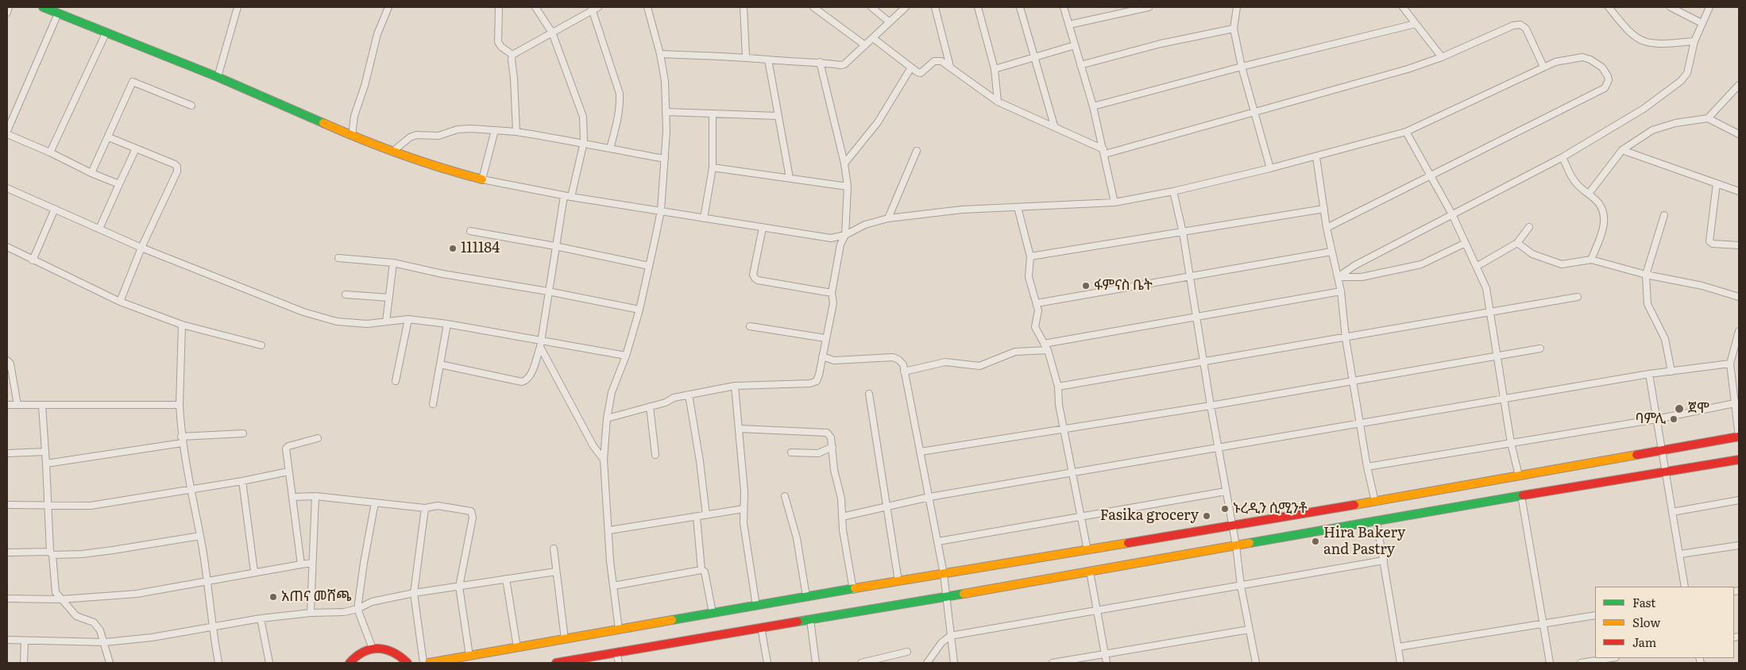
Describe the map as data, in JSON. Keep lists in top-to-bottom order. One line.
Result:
{"places":["111184","ፋምናስ ቤት","ጀሞ","ባምሊ","ኑረዲን ሲሚንቶ","Fasika grocery","Hira Bakery and Pastry","አጠና መሸጫ"],"legend":["Fast","Slow","Jam"]}
